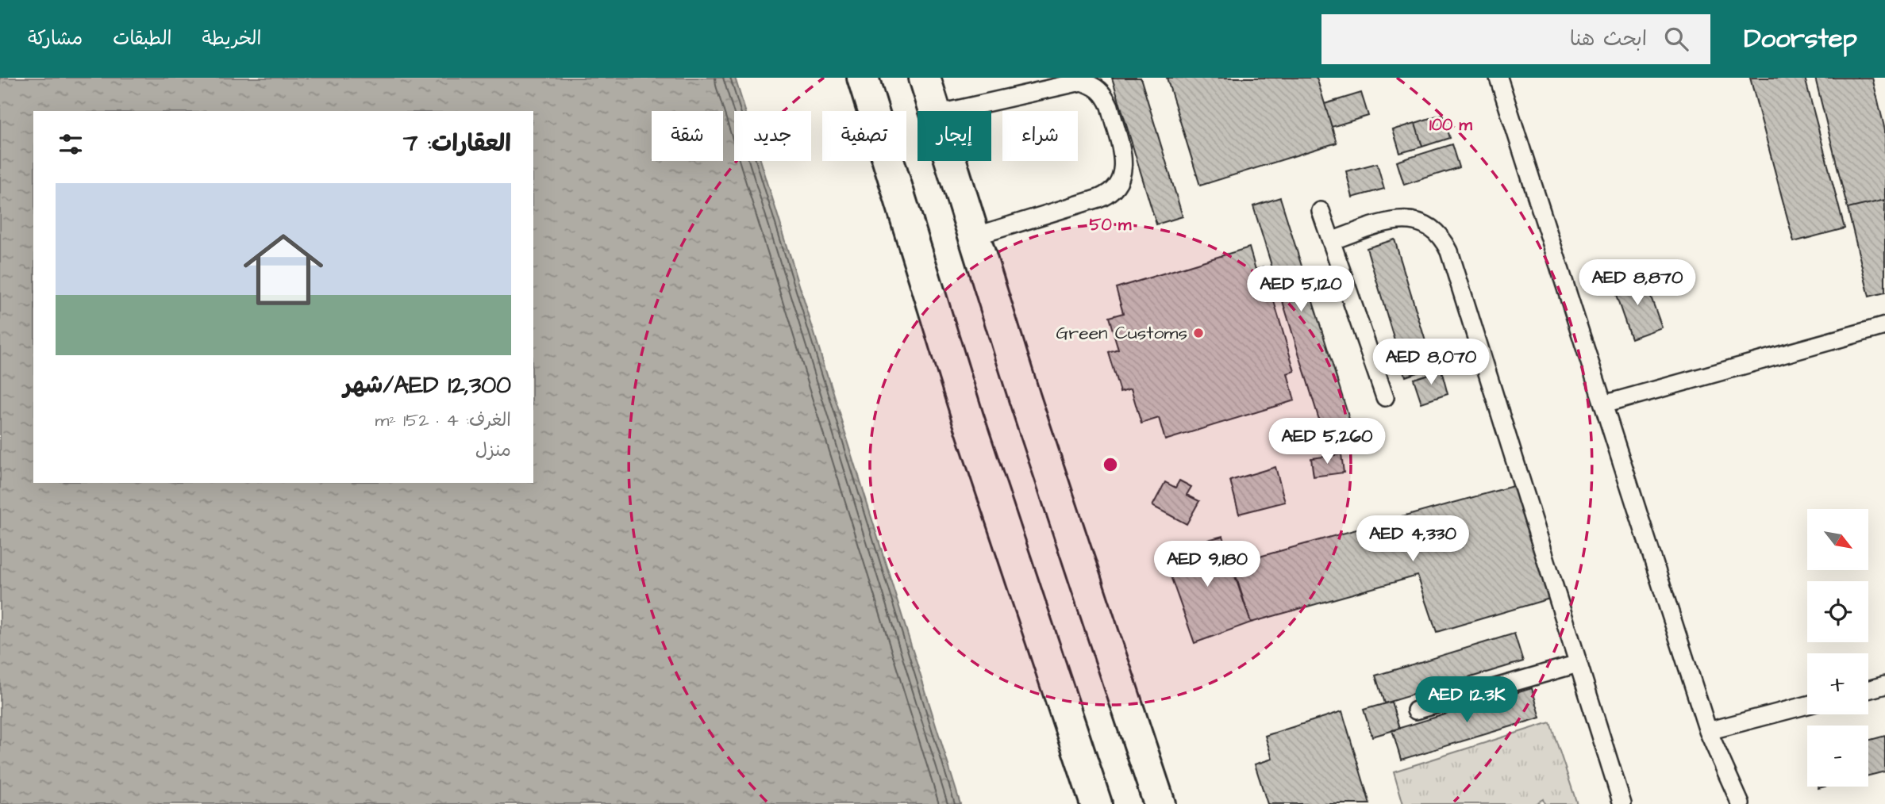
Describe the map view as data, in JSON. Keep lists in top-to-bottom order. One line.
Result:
{"places":["Green Customs"],"north":"bottom right","page":{"header":"Doorstep","search":"ابحث هنا","nav":["الخريطة","الطبقات","مشاركة"],"chip":["شراء","إيجار","تصفية","جديد","شقة"],"heading":"العقارات: 7","list":[{"name":"AED 12,300/شهر","note":"الغرف: 4 · 152 m² · منزل"}],"price":["AED 8,870","AED 5,120","AED 8,070","AED 5,260","AED 4,330","AED 9,180","AED 12.3K"],"map_buttons":["+","−"]},"rings":["100 m","50 m"]}
